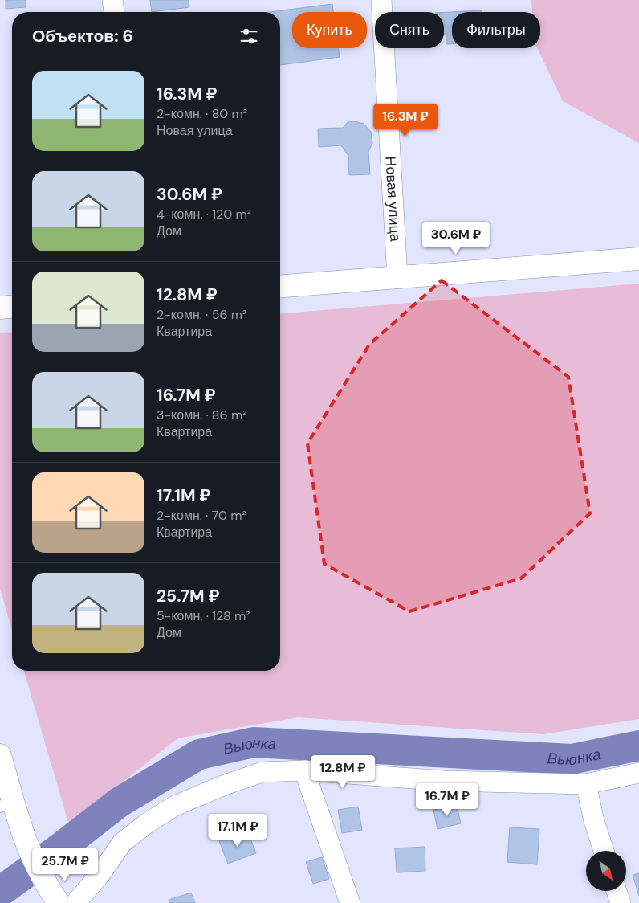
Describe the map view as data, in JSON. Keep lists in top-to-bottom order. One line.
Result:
{"streets":{"street":["Новая улица"]},"water":["Вьюнка"],"north":"bottom right","page":{"chip":["Купить","Снять","Фильтры"],"heading":"Объектов: 6","list":[{"name":"16.3M ₽","note":"2-комн. · 80 m² · Новая улица"},{"name":"30.6M ₽","note":"4-комн. · 120 m² · Дом"},{"name":"12.8M ₽","note":"2-комн. · 56 m² · Квартира"},{"name":"16.7M ₽","note":"3-комн. · 86 m² · Квартира"},{"name":"17.1M ₽","note":"2-комн. · 70 m² · Квартира"},{"name":"25.7M ₽","note":"5-комн. · 128 m² · Дом"}],"price":["16.3M ₽","30.6M ₽","12.8M ₽","16.7M ₽","17.1M ₽","25.7M ₽"]}}
